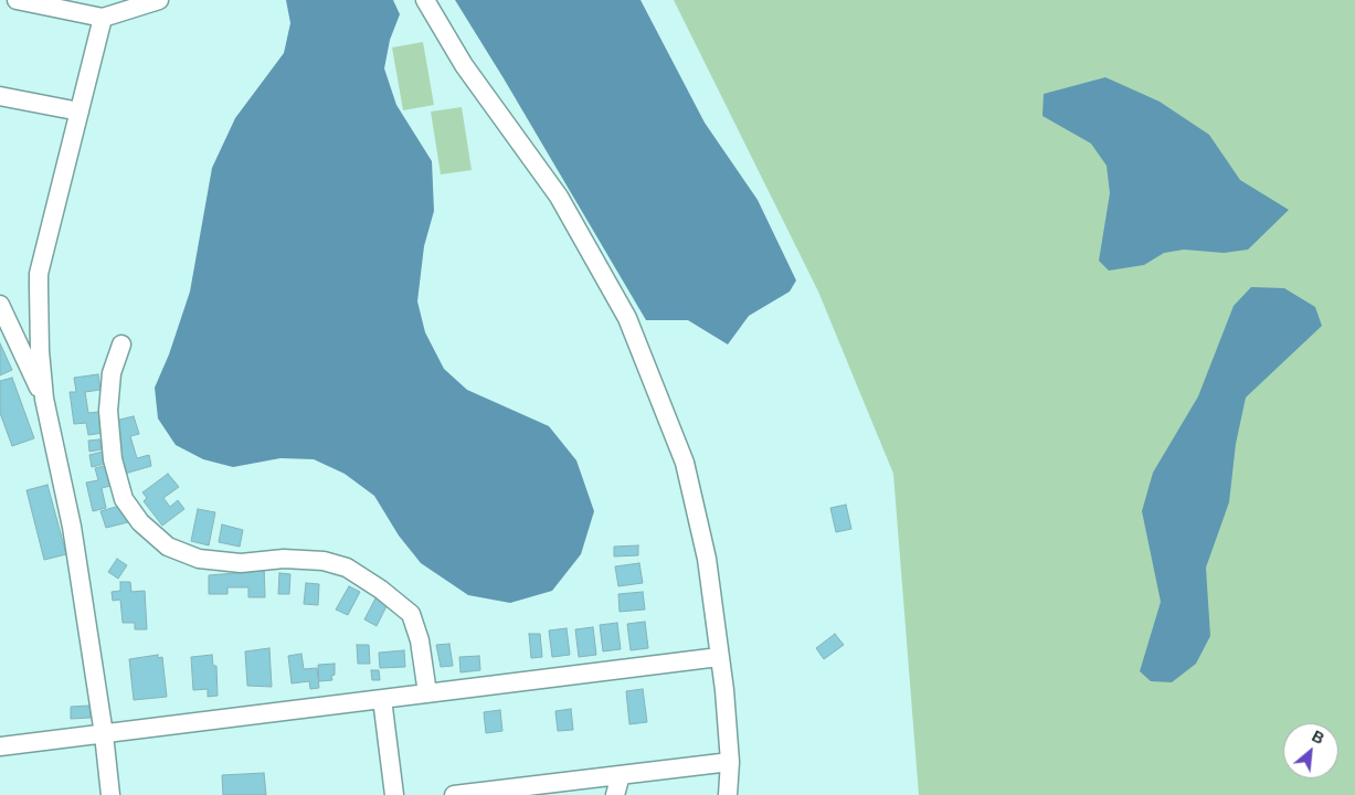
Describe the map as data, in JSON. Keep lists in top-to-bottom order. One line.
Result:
{"north":"top right"}
